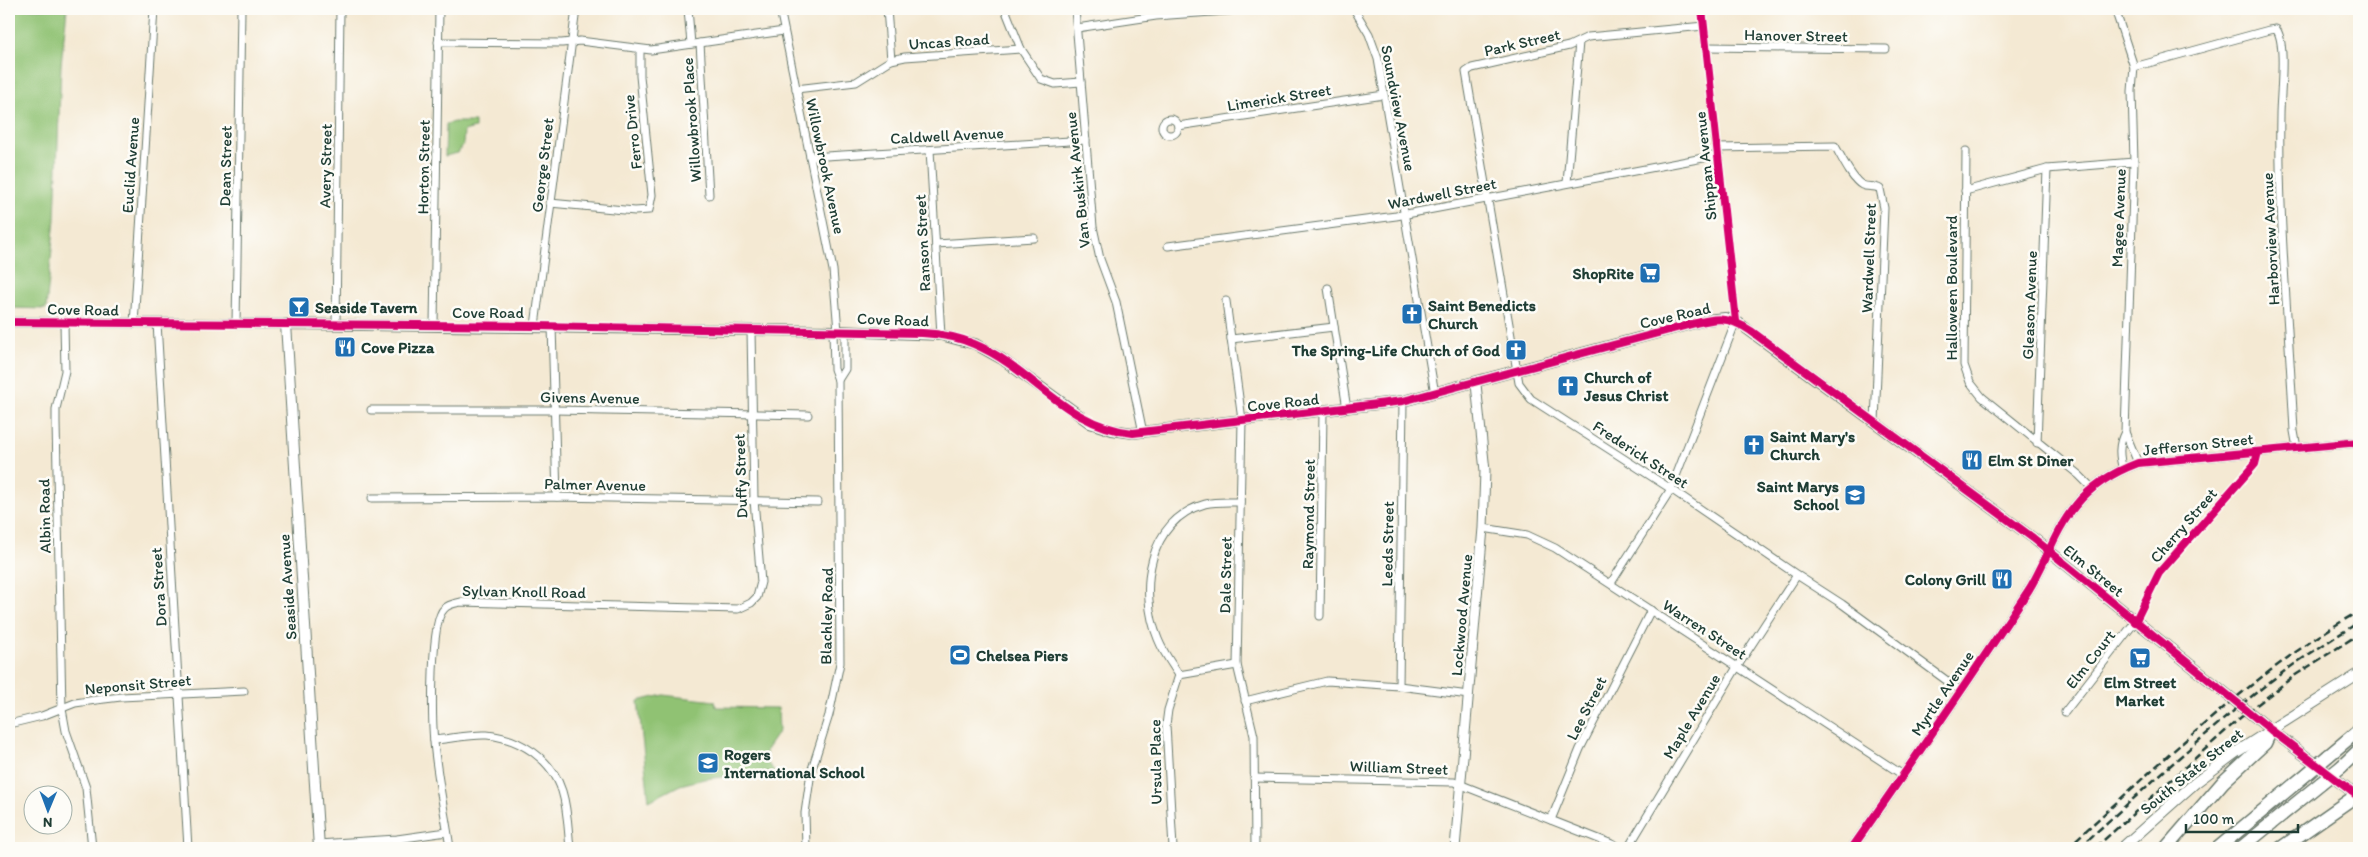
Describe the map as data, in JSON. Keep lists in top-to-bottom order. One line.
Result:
{"streets":{"main road":["Cove Road","Elm Street","Seaside Avenue","South State Street"],"street":["Hanover Street","Uncas Road","Park Street","Limerick Street","Soundview Avenue","Willowbrook Place","Ferro Drive","Caldwell Avenue","Euclid Avenue","George Street","Dean Street","Avery Street","Willowbrook Avenue","Shippan Avenue","Horton Street","Van Buskirk Avenue","Wardwell Street","Magee Avenue","Harborview Avenue","Ranson Street","Halloween Boulevard","Gleason Avenue","Givens Avenue","Jefferson Street","Frederick Street","Duffy Street","Palmer Avenue","Raymond Street","Albin Road","Cherry Street","Leeds Street","Dale Street","Dora Street","Sylvan Knoll Road","Lockwood Avenue","Blachley Road","Warren Street","Elm Court","Neponsit Street","Myrtle Avenue","Lee Street","Maple Avenue","Ursula Place","William Street"]},"crossings":[["Hanover Street","Shippan Avenue"],["Uncas Road","Willowbrook Avenue"],["Park Street","Shippan Avenue"],["Park Street","Frederick Street"],["Limerick Street","Soundview Avenue"],["Soundview Avenue","Wardwell Street"],["Soundview Avenue","Cove Road"],["Ferro Drive","George Street"],["Caldwell Avenue","Willowbrook Avenue"],["Caldwell Avenue","Van Buskirk Avenue"],["Caldwell Avenue","Ranson Street"],["Euclid Avenue","Cove Road"],["George Street","Cove Road"],["Dean Street","Cove Road"],["Avery Street","Cove Road"],["Willowbrook Avenue","Cove Road"],["Willowbrook Avenue","Blachley Road"],["Shippan Avenue","Wardwell Street"],["Shippan Avenue","Cove Road"],["Shippan Avenue","Frederick Street"],["Shippan Avenue","Elm Street"],["Shippan Avenue","Warren Street"],["Horton Street","Cove Road"],["Van Buskirk Avenue","Cove Road"],["Wardwell Street","Frederick Street"],["Wardwell Street","Elm Street"],["Magee Avenue","Harborview Avenue"],["Magee Avenue","Jefferson Street"],["Harborview Avenue","Jefferson Street"],["Ranson Street","Cove Road"],["Halloween Boulevard","Gleason Avenue"],["Halloween Boulevard","Jefferson Street"],["Cove Road","Frederick Street"],["Cove Road","Duffy Street"],["Cove Road","Raymond Street"],["Cove Road","Albin Road"],["Cove Road","Leeds Street"],["Cove Road","Elm Street"],["Cove Road","Dale Street"],["Cove Road","Dora Street"],["Cove Road","Seaside Avenue"],["Cove Road","Lockwood Avenue"],["Cove Road","Blachley Road"],["Givens Avenue","Duffy Street"],["Jefferson Street","Cherry Street"],["Jefferson Street","Elm Street"],["Jefferson Street","Myrtle Avenue"],["Frederick Street","Myrtle Avenue"],["Frederick Street","Maple Avenue"],["Duffy Street","Palmer Avenue"],["Duffy Street","Sylvan Knoll Road"],["Albin Road","Neponsit Street"],["Cherry Street","Elm Street"],["Cherry Street","Elm Court"],["Elm Street","Elm Court"],["Elm Street","Myrtle Avenue"],["Elm Street","South State Street"],["Dale Street","William Street"],["Dora Street","Neponsit Street"],["Lockwood Avenue","Warren Street"],["Lockwood Avenue","William Street"],["Warren Street","Myrtle Avenue"],["Warren Street","Lee Street"],["Warren Street","Maple Avenue"],["Lee Street","William Street"]],"places":{"supermarket":["ShopRite","Elm Street Market"],"bar":["Seaside Tavern"],"church":["Saint Benedicts Church","The Spring-Life Church of God","Church of Jesus Christ","Saint Mary's Church"],"restaurant":["Cove Pizza","Elm St Diner","Colony Grill"],"school or university":["Saint Marys School","Rogers International School"],"sports":["Chelsea Piers"]},"scale_bar":"100 m","north":"bottom"}
